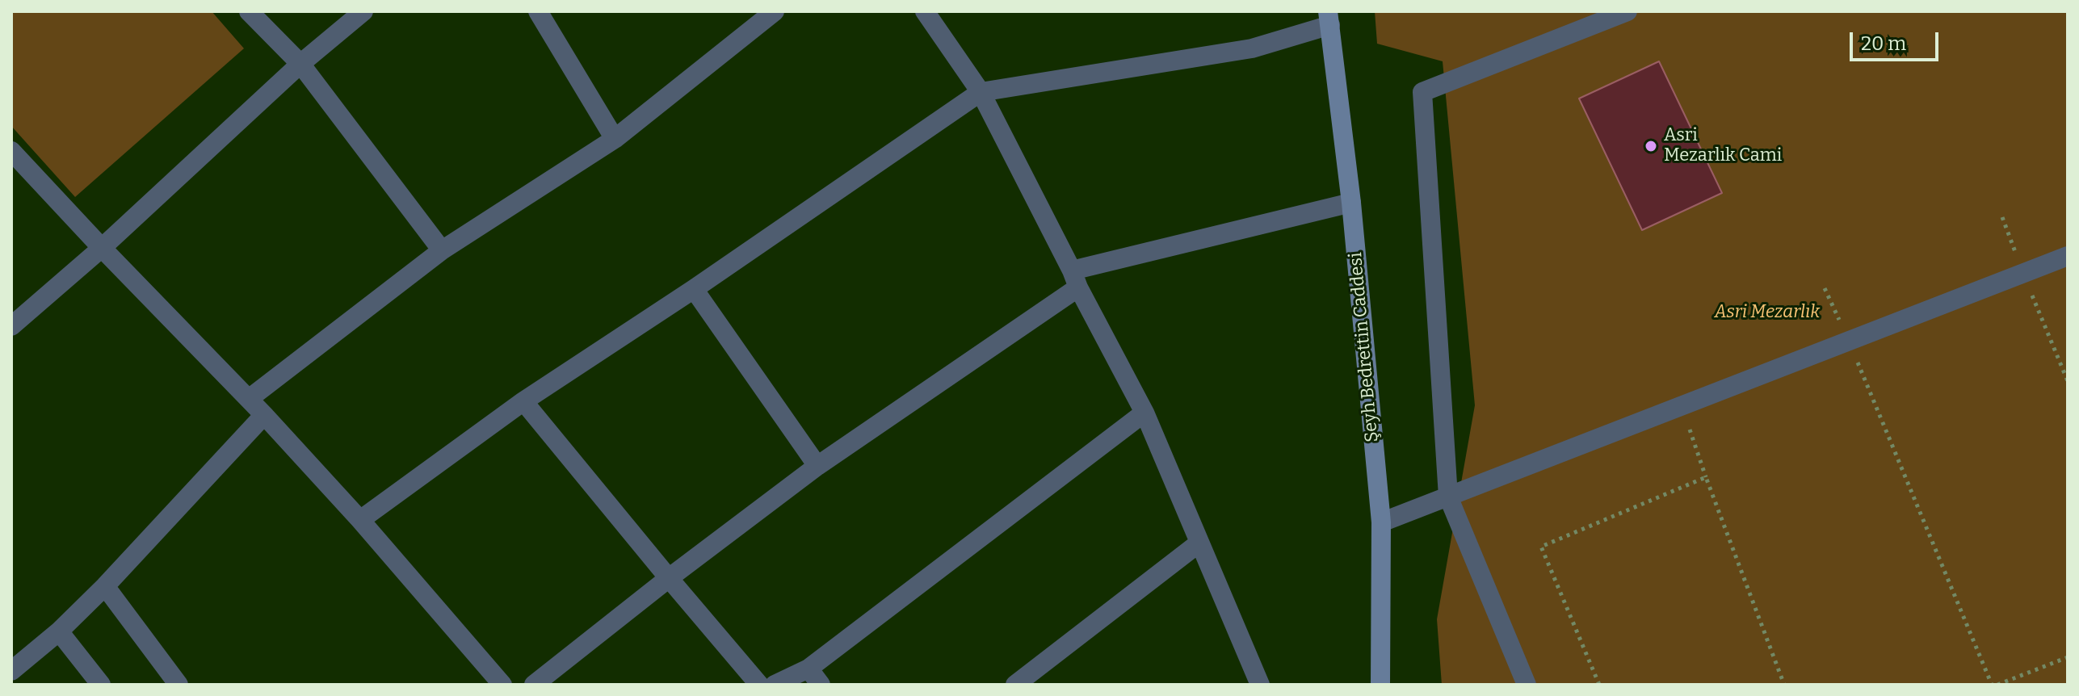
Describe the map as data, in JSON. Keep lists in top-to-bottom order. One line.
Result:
{"streets":{"main road":["Şeyh Bedrettin Caddesi"]},"parks":["Asri Mezarlık"],"places":["Asri Mezarlık Cami"],"scale_bar":"20 m"}
